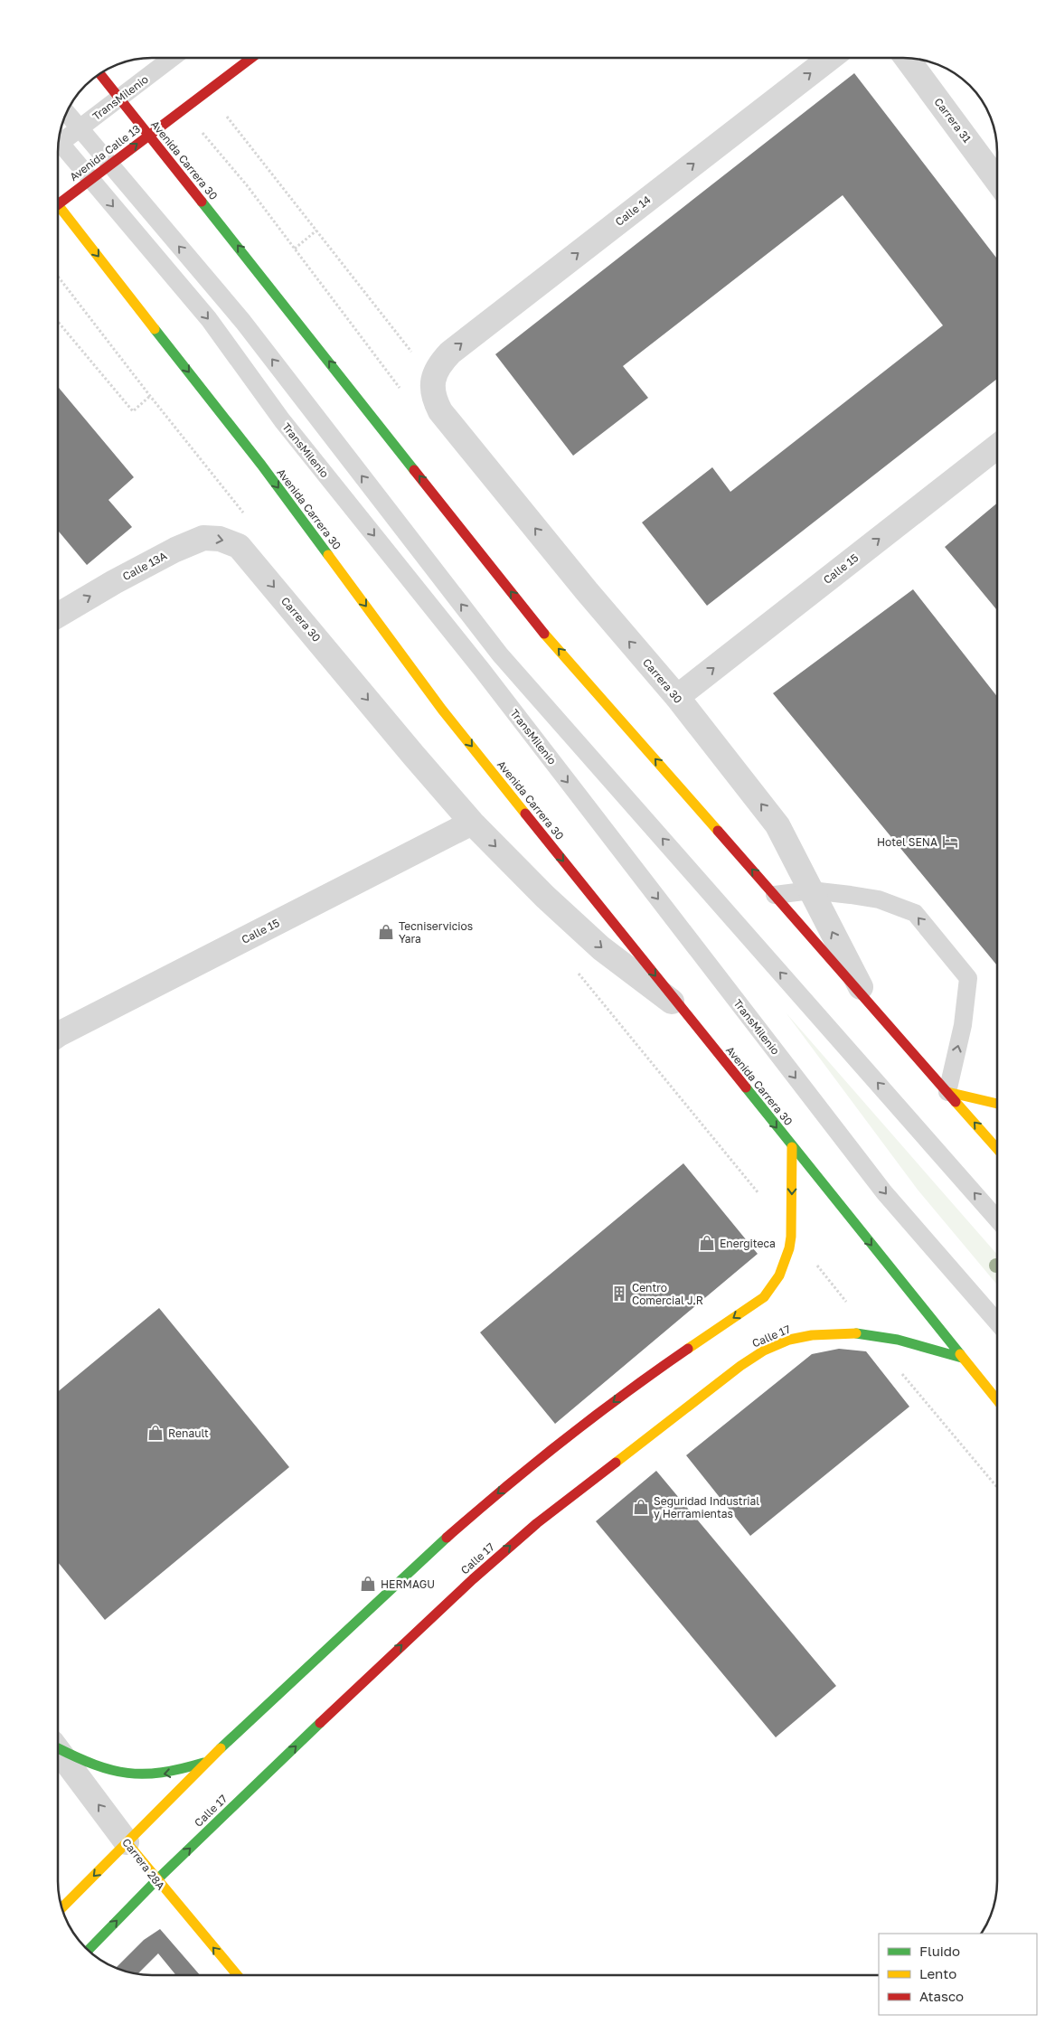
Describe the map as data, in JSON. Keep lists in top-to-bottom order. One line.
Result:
{"streets":{"main road":["Avenida Calle 13","Avenida Carrera 30","Calle 17","Carrera 28A"],"street":["Carrera 31","Calle 14","Calle 13A","Calle 15","Carrera 30"],"lane":["TransMilenio"]},"crossings":[["Avenida Carrera 30","Carrera 30"],["Avenida Carrera 30","Calle 17"],["Calle 14","Carrera 30"],["Calle 13A","Carrera 30"],["Calle 15","Carrera 30"],["Calle 17","Carrera 28A"]],"one_way":["Avenida Calle 13","Calle 14","Calle 13A","Calle 15","Carrera 28A"],"places":{"hotel":["Hotel SENA"],"shop":["Tecniservicios Yara","Energiteca","Renault","Seguridad Industrial y Herramientas","HERMAGU"],"building":["Centro Comercial J.R"]},"legend":["Fluido","Lento","Atasco"]}
